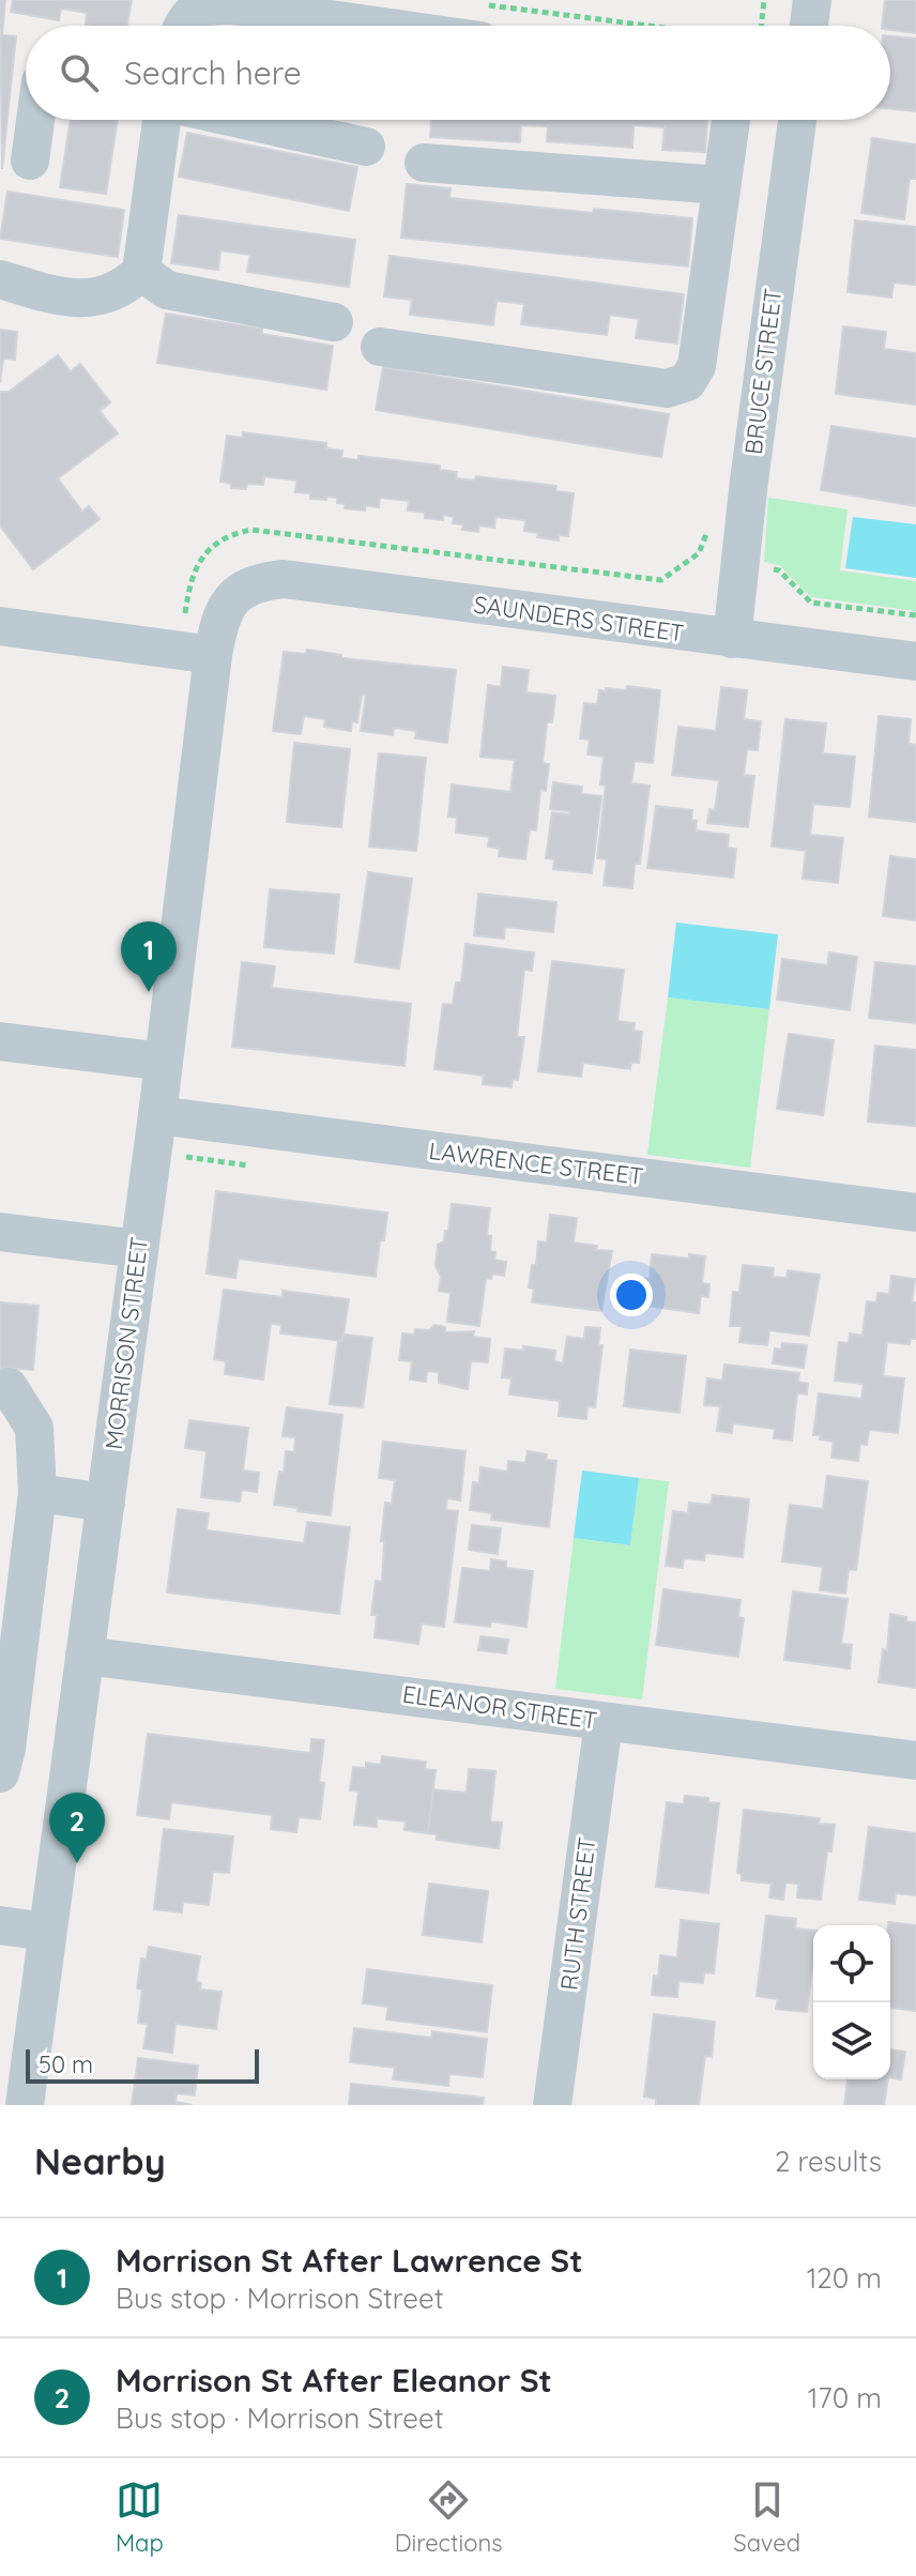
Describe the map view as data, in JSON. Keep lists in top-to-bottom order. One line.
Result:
{"streets":{"street":["BRUCE STREET","SAUNDERS STREET","LAWRENCE STREET","MORRISON STREET","ELEANOR STREET","RUTH STREET"]},"crossings":[["BRUCE STREET","SAUNDERS STREET"],["SAUNDERS STREET","MORRISON STREET"],["LAWRENCE STREET","MORRISON STREET"],["MORRISON STREET","ELEANOR STREET"],["ELEANOR STREET","RUTH STREET"]],"scale_bar":"50 m","page":{"search":"Search here","pins":["1","2"],"scale":"50 m","heading":["Nearby","2 results"],"list":[{"mark":"1","name":"Morrison St After Lawrence St","note":"Bus stop · Morrison Street","value":"120 m"},{"mark":"2","name":"Morrison St After Eleanor St","note":"Bus stop · Morrison Street","value":"170 m"}],"nav":["Map","Directions","Saved"]}}
